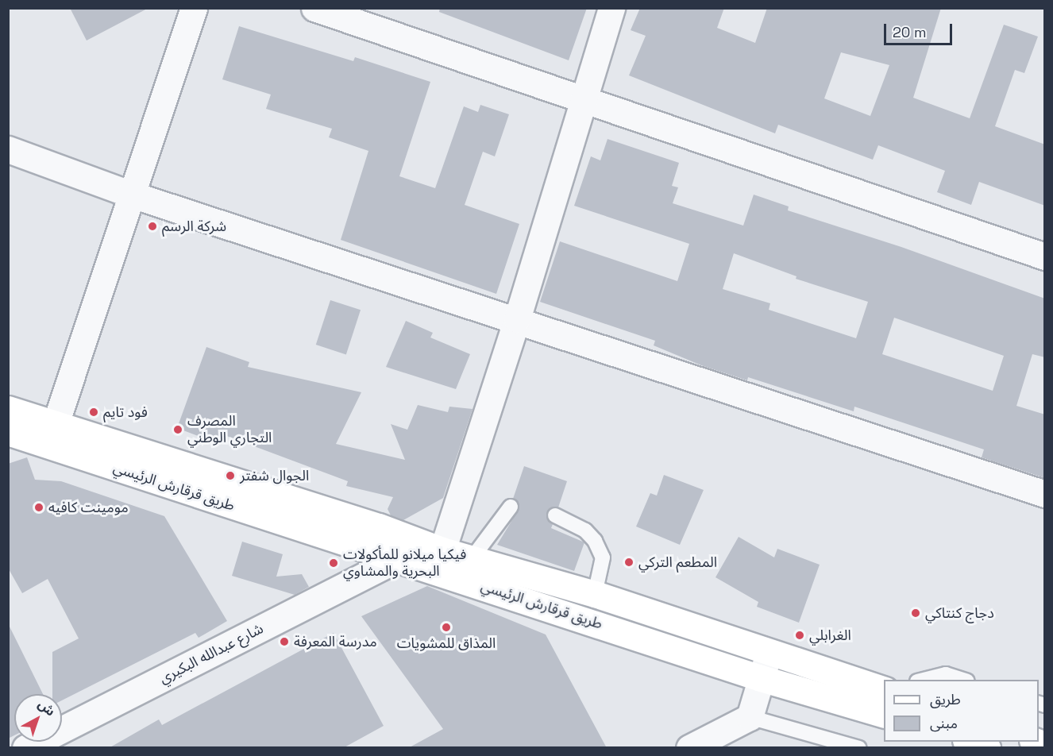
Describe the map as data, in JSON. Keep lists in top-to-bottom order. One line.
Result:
{"streets":{"main road":["طريق قرقارش الرئيسي"],"street":["شارع عبدالله البكيري"]},"crossings":[["طريق قرقارش الرئيسي","شارع عبدالله البكيري"]],"places":["شركة الرسم","فود تايم","المصرف التجاري الوطني","الجوال شفتر","مومينت كافيه","المطعم التركي","فيكيا ميلانو للمأكولات البحرية والمشاوي","دجاج كنتاكي","المذاق للمشويات","الغرابلي","مدرسة المعرفة"],"legend":["طريق","مبنى"],"scale_bar":"20 m","north":"top right"}
